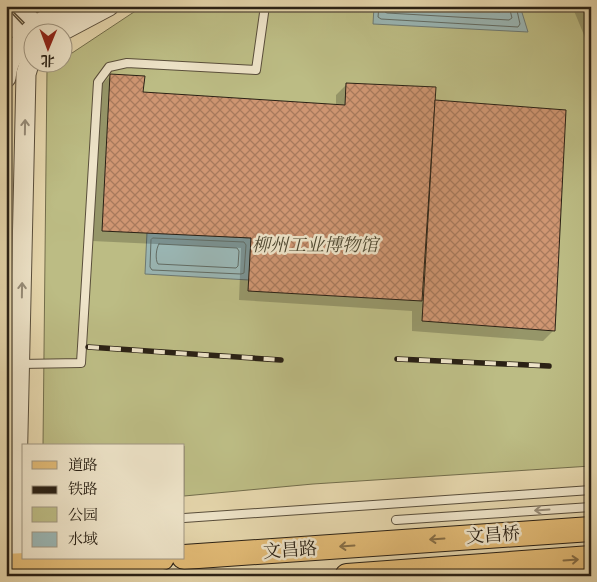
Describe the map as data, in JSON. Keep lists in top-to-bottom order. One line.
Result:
{"streets":{"main road":["文昌桥","文昌路"]},"crossings":[["文昌桥","文昌路"]],"one_way":["文昌路"],"parks":["柳州工业博物馆"],"legend":["道路","铁路","公园","水域"],"north":"bottom"}
